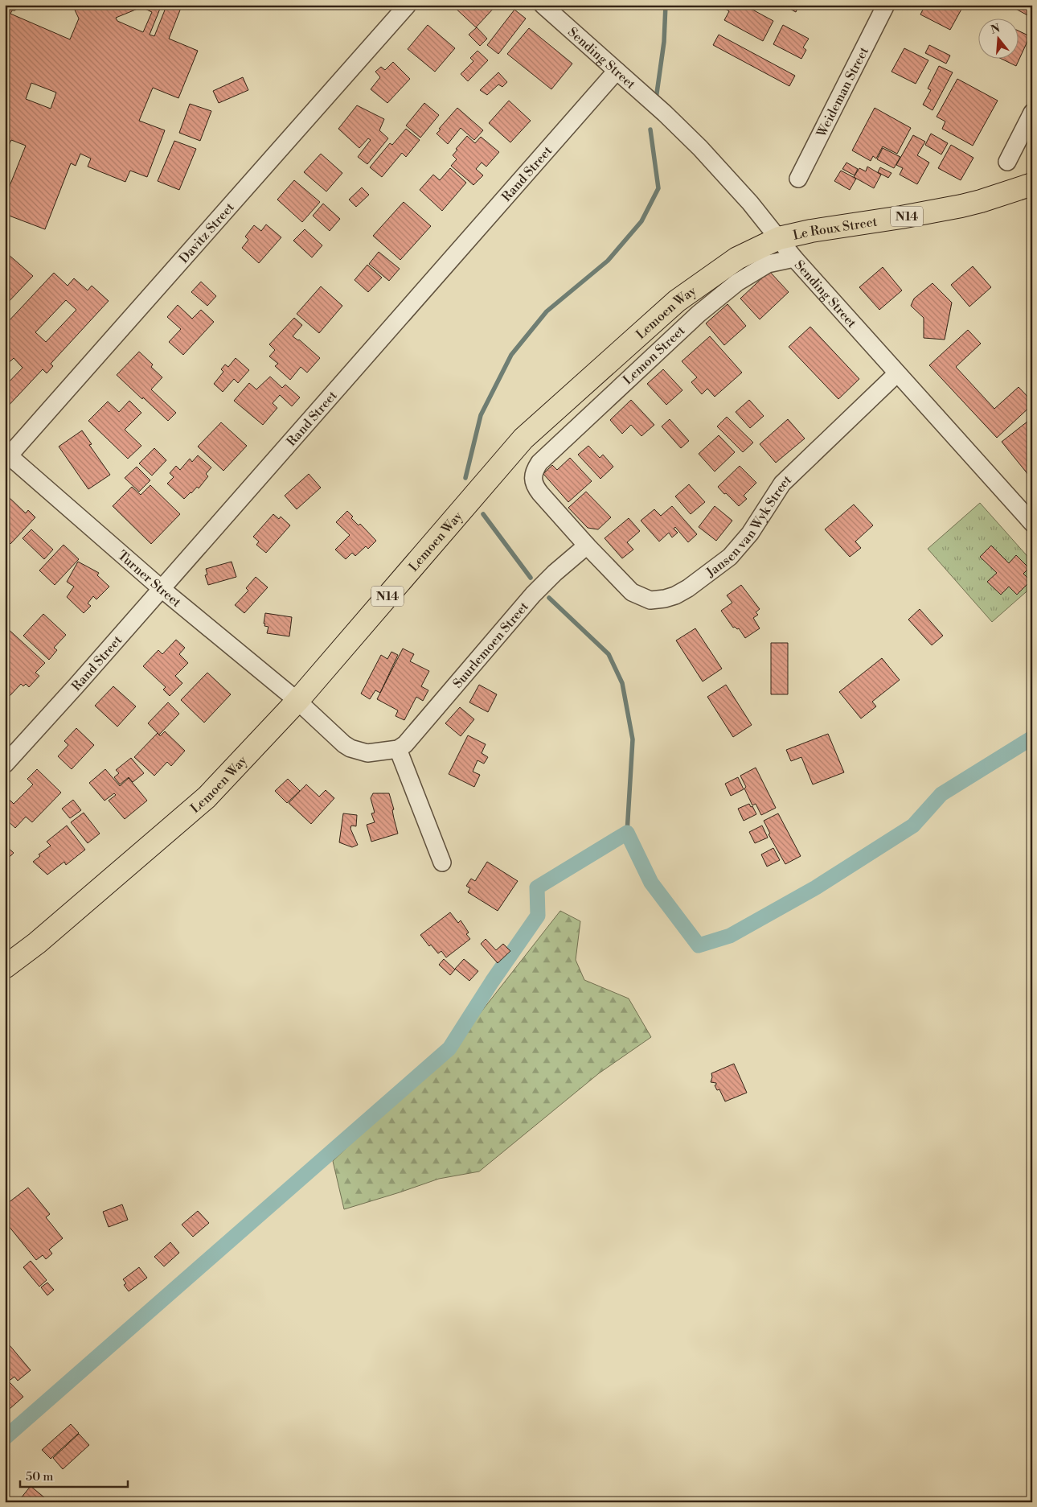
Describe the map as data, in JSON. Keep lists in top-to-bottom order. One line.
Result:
{"streets":{"highway":["N14","Le Roux Street","Lemoen Way"],"street":["Sending Street","Weideman Street","Rand Street","Davitz Street","Lemon Street","Jansen van Wyk Street","Turner Street","Suurlemoen Street"]},"crossings":[["Sending Street","Rand Street"],["Sending Street","Le Roux Street"],["Sending Street","Lemoen Way"],["Sending Street","Lemon Street"],["Sending Street","Jansen van Wyk Street"],["Rand Street","Turner Street"],["Le Roux Street","Lemoen Way"],["Davitz Street","Turner Street"],["Lemoen Way","Turner Street"],["Lemon Street","Jansen van Wyk Street"],["Jansen van Wyk Street","Suurlemoen Street"]],"scale_bar":"50 m","north":"top"}
